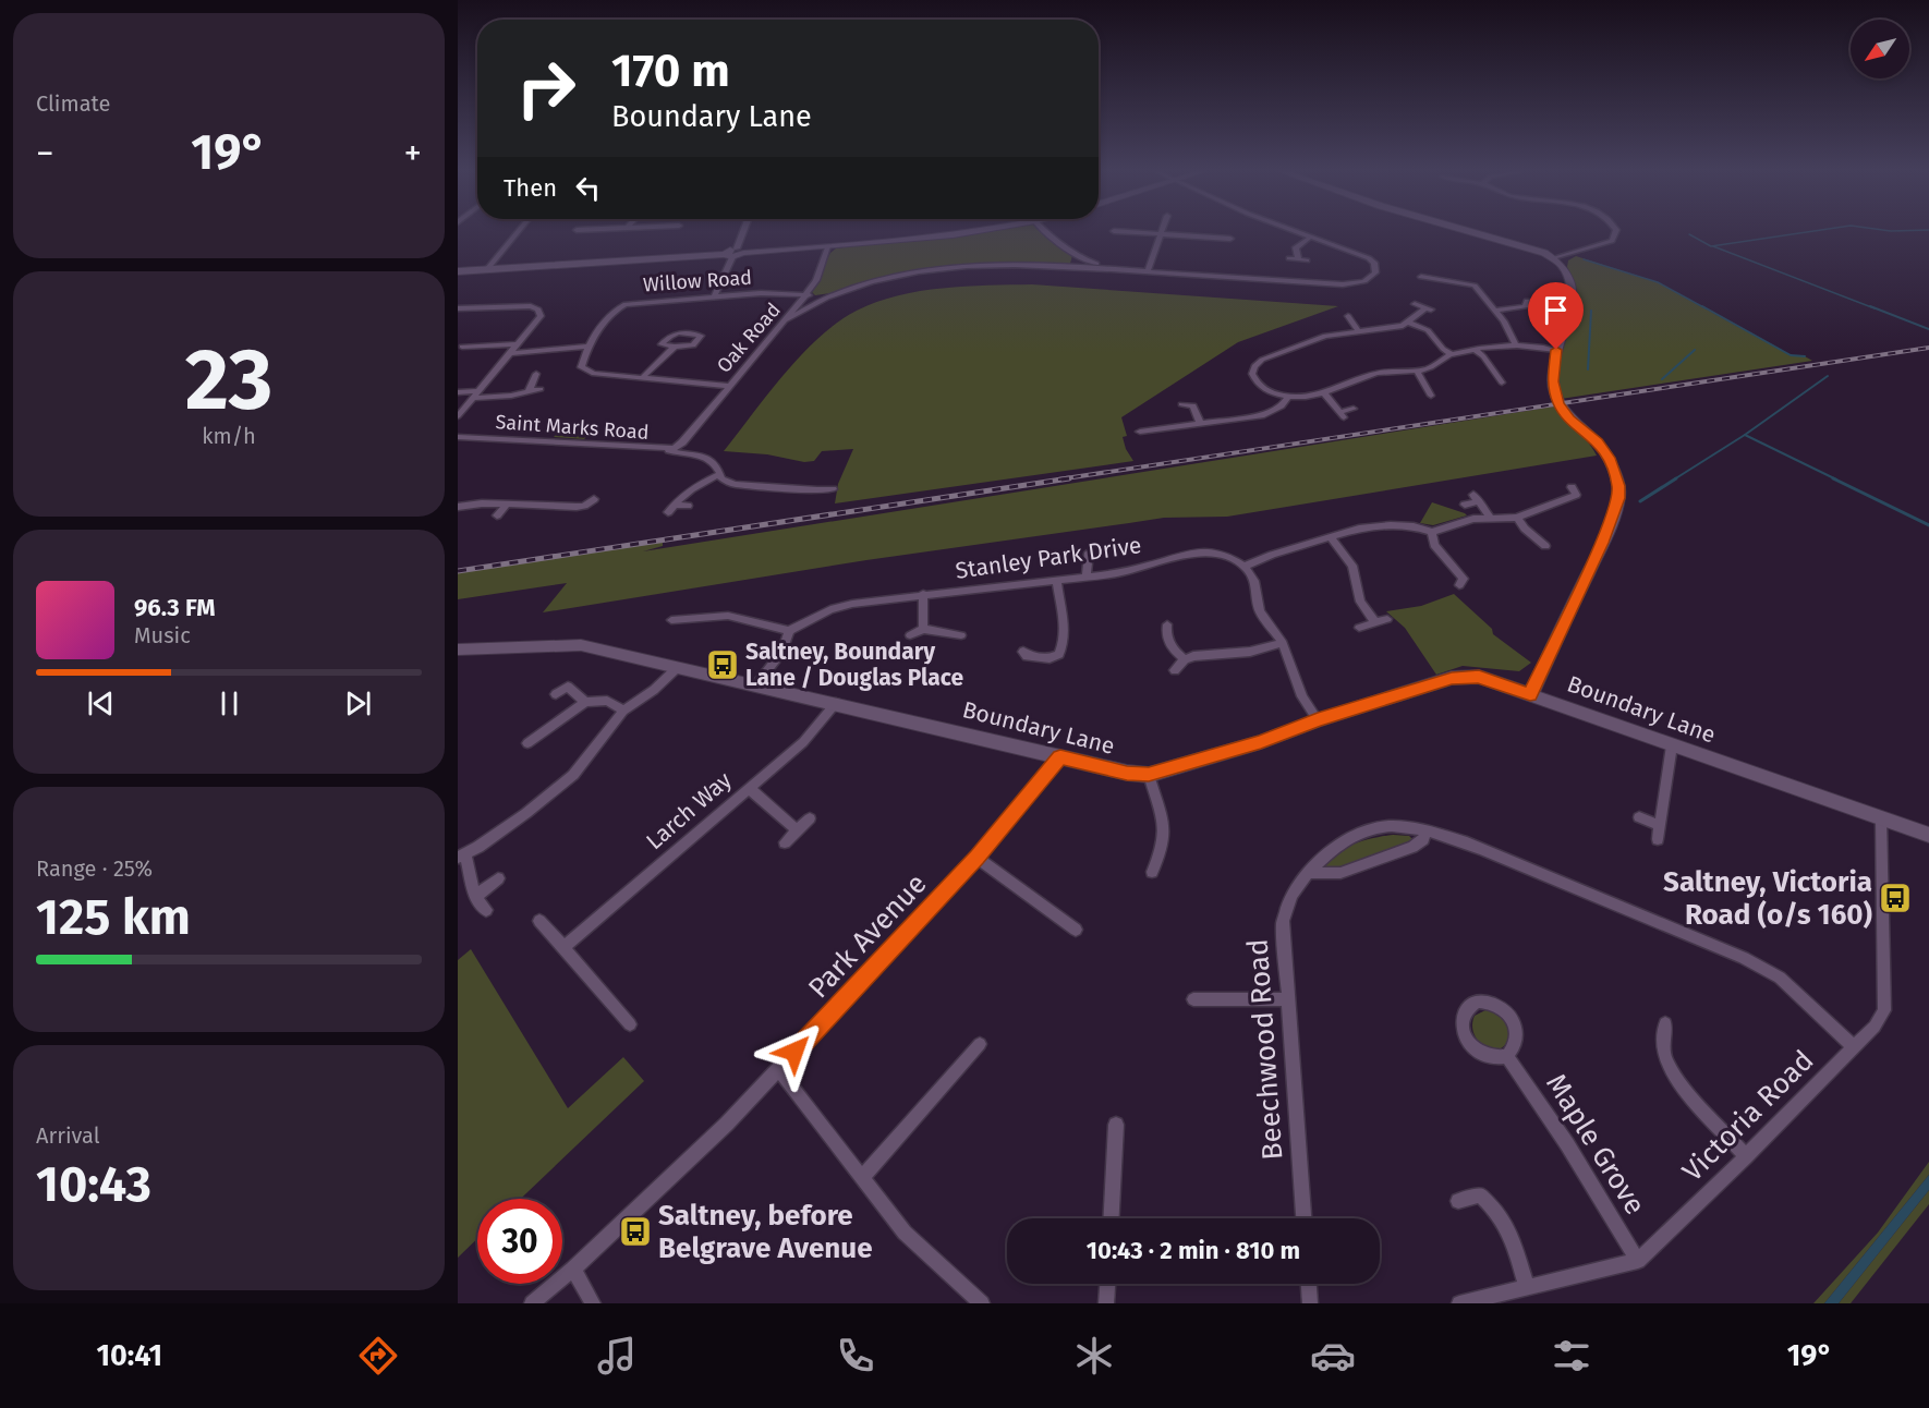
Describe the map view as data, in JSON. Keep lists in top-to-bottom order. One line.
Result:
{"streets":{"street":["Willow Road","Oak Road","Saint Marks Road","Stanley Park Drive","Boundary Lane","Larch Way","Park Avenue","Beechwood Road","Victoria Road","Maple Grove"]},"crossings":[["Willow Road","Oak Road"],["Oak Road","Saint Marks Road"],["Boundary Lane","Larch Way"],["Boundary Lane","Park Avenue"],["Boundary Lane","Victoria Road"],["Beechwood Road","Victoria Road"],["Victoria Road","Maple Grove"]],"places":{"bus stop":["Saltney, Boundary Lane / Douglas Place","Saltney, Victoria Road (o/s 160)","Saltney, before Belgrave Avenue"]},"north":"bottom left","page":{"tile":["Climate",["23","km/h"],["Range · 25%","125 km"],["Arrival","10:43"]],"turn":["170 m","Boundary Lane"],"heat":["−","19°","+"],"then":"Then","song":["96.3 FM","Music"],"limit":"30","trip":"10:43 · 2 min · 810 m","tabs":["10:41","19°"]}}
